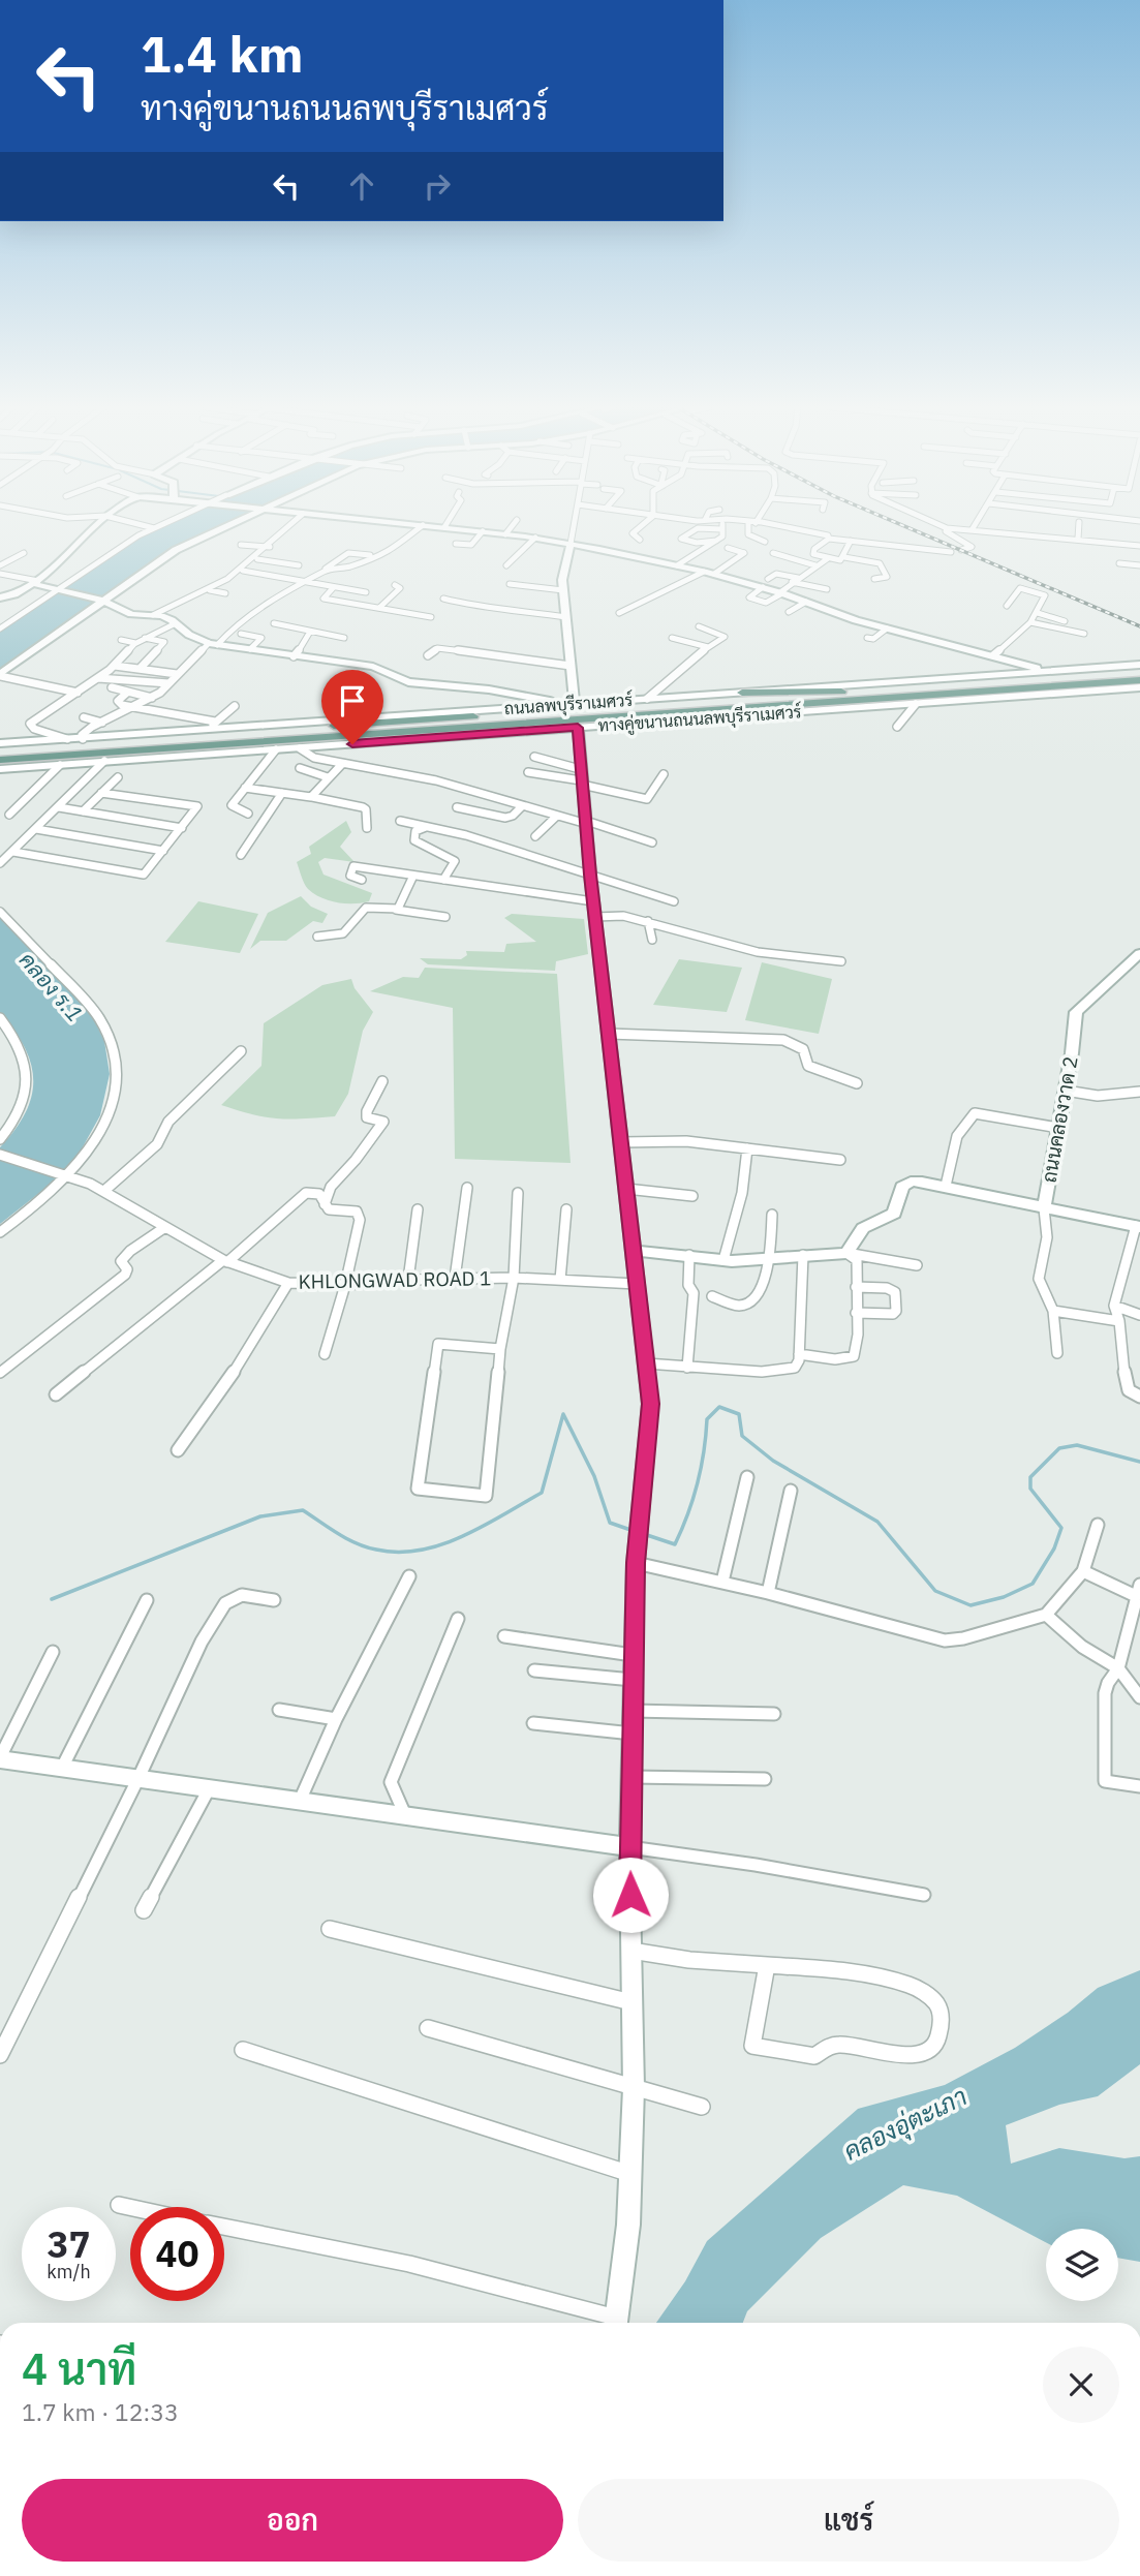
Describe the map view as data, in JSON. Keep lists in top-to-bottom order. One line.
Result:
{"streets":{"main road":["ถนนลพบุรีราเมศวร์"],"street":["ทางคู่ขนานถนนลพบุรีราเมศวร์","ถนนคลองวาด 2","KHLONGWAD ROAD 1"]},"crossings":[["ถนนลพบุรีราเมศวร์","ทางคู่ขนานถนนลพบุรีราเมศวร์"]],"water":["คลอง ร.1","คลองอุ่ตะเภา"],"page":{"turn":["1.4 km","ทางคู่ขนานถนนลพบุรีราเมศวร์"],"speed":"37 km/h","limit":"40","heading":["4 นาที","1.7 km · 12:33"],"buttons":["ออก","แชร์"]}}
